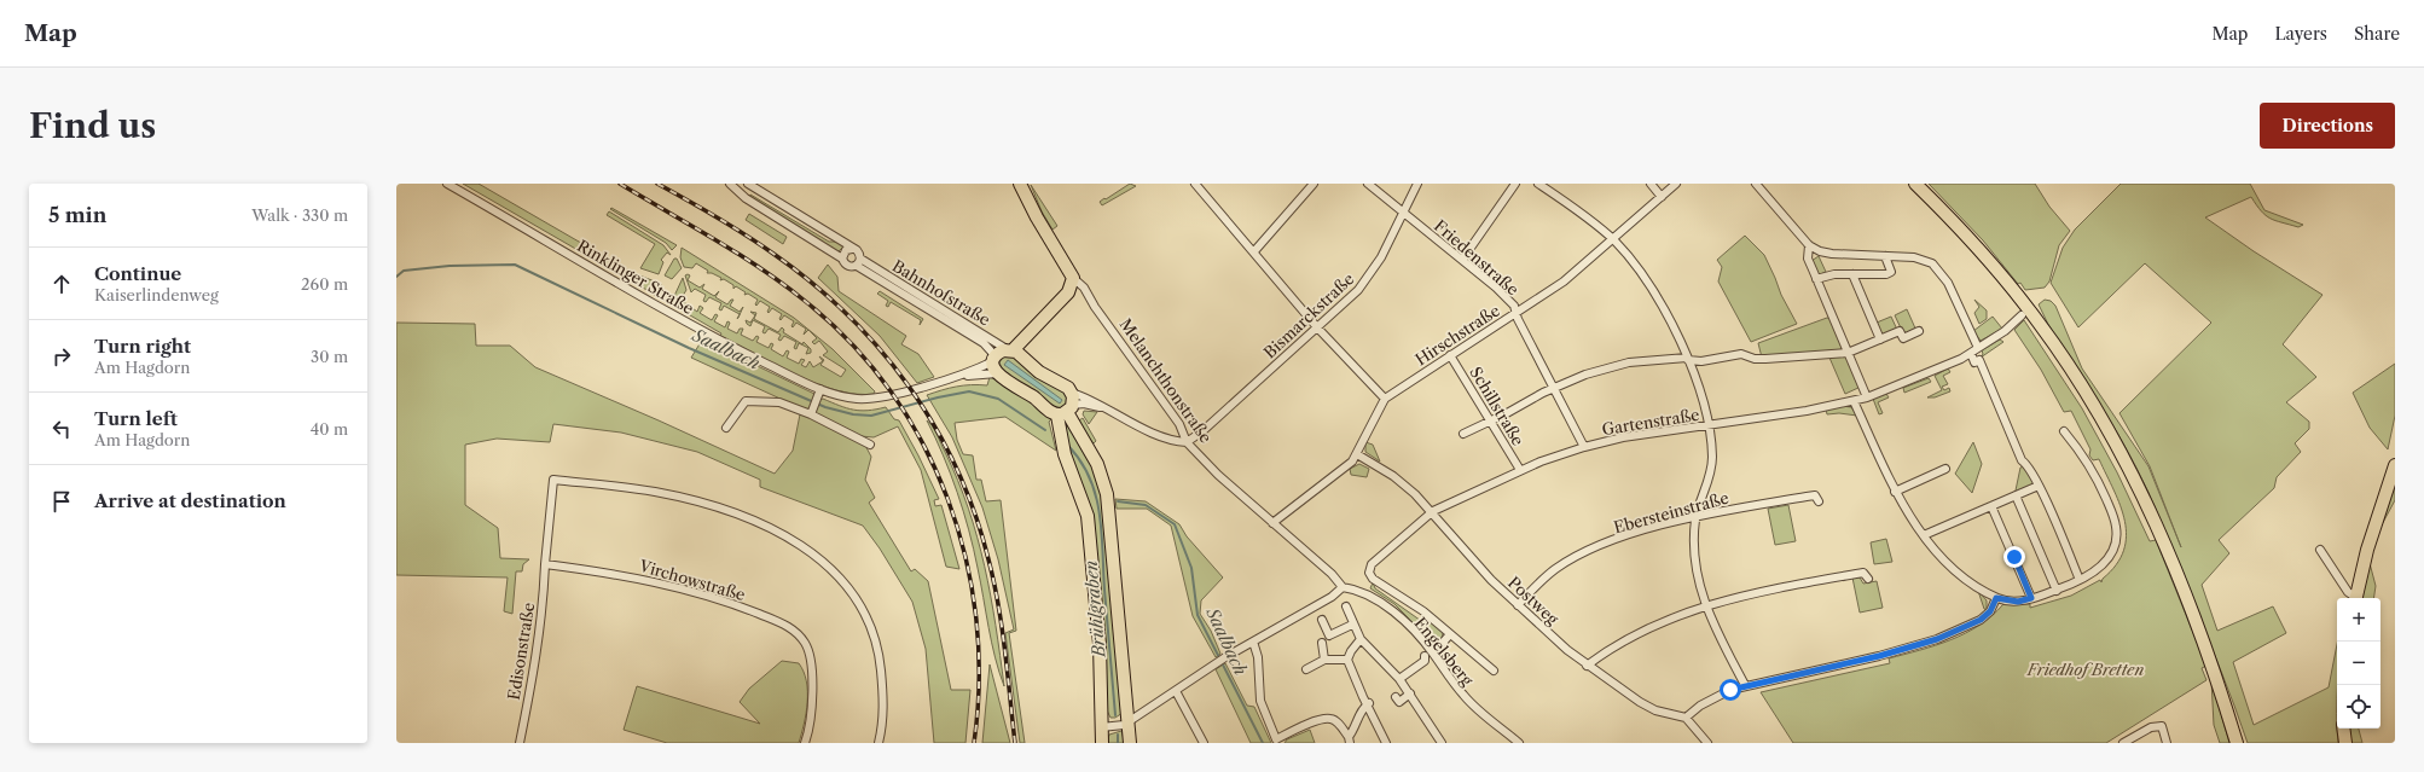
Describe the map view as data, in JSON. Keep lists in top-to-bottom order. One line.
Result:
{"streets":{"main road":["Melanchthonstraße"],"street":["Friedenstraße","Rinklinger Straße","Bahnhofstraße","Bismarckstraße","Hirschstraße","Schillstraße","Gartenstraße","Ebersteinstraße","Virchowstraße","Postweg","Edisonstraße","Engelsberg"]},"crossings":[["Friedenstraße","Bismarckstraße"],["Friedenstraße","Hirschstraße"],["Friedenstraße","Gartenstraße"],["Rinklinger Straße","Bahnhofstraße"],["Bismarckstraße","Melanchthonstraße"],["Hirschstraße","Melanchthonstraße"],["Hirschstraße","Schillstraße"],["Hirschstraße","Postweg"],["Melanchthonstraße","Engelsberg"],["Schillstraße","Gartenstraße"],["Gartenstraße","Postweg"],["Ebersteinstraße","Postweg"],["Virchowstraße","Edisonstraße"]],"water":["Saalbach","Brühlgraben"],"parks":["Friedhof Bretten"],"page":{"header":"Map","nav":["Map","Layers","Share"],"buttons":"Directions","title":"Find us","heading":["5 min","Walk · 330 m"],"list":[["Continue","Kaiserlindenweg","260 m"],["Turn right","Am Hagdorn","30 m"],["Turn left","Am Hagdorn","40 m"],"Arrive at destination"],"map_buttons":["+","−"]}}
